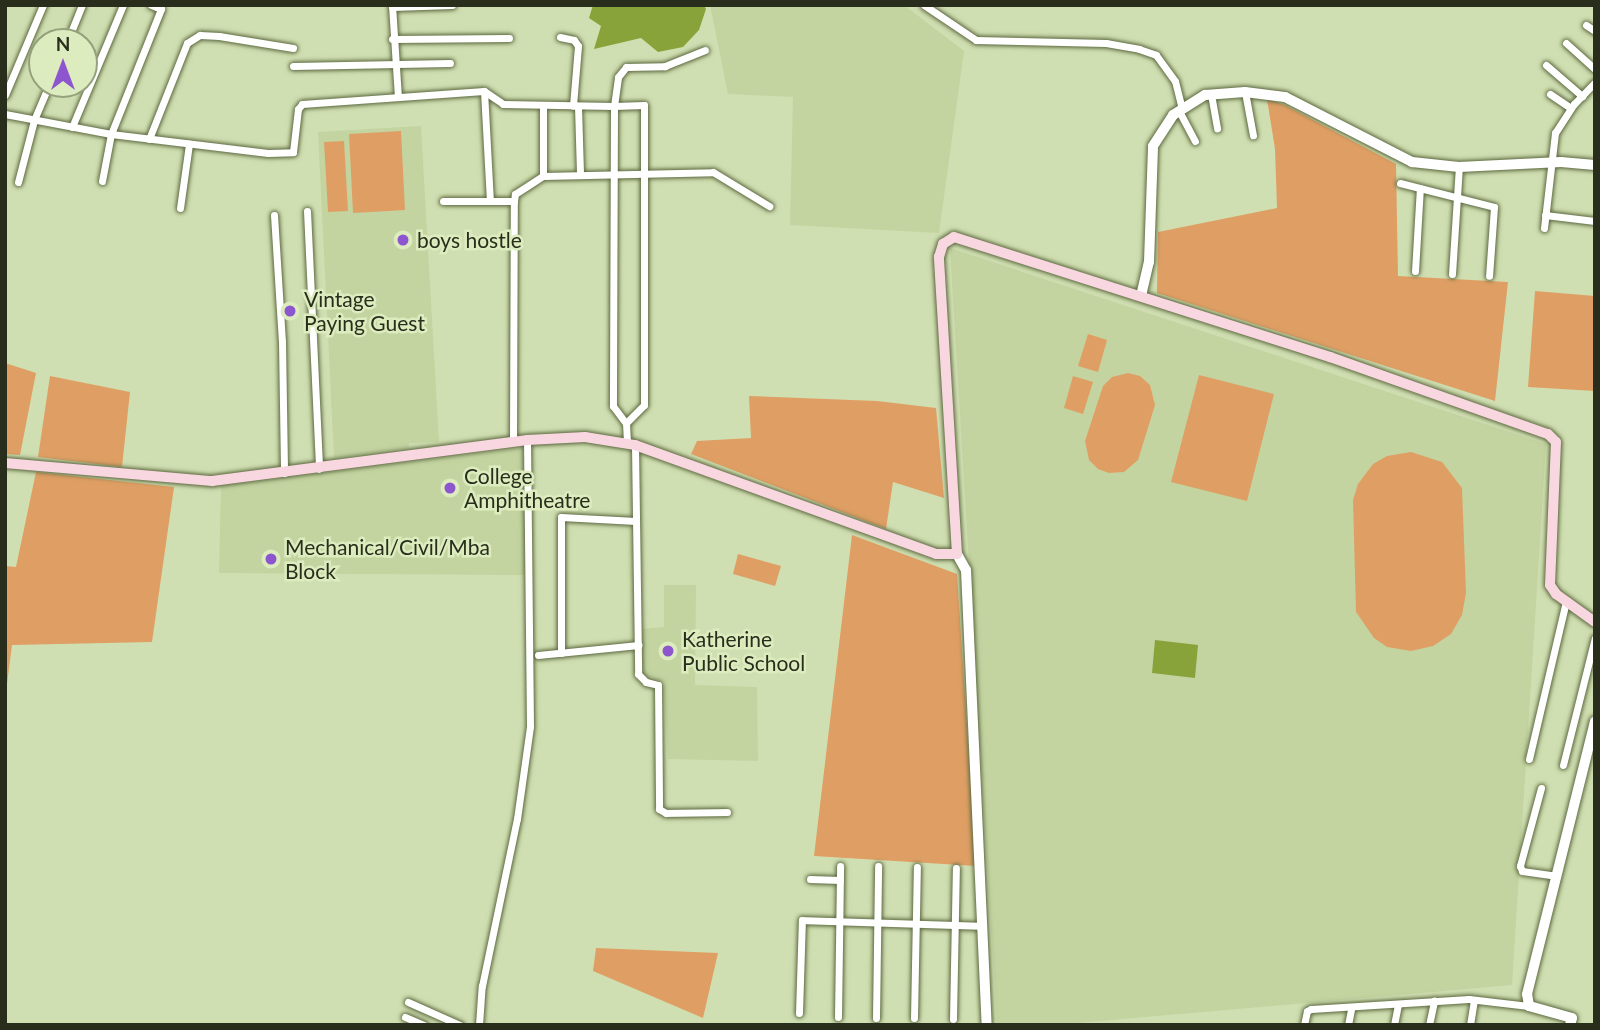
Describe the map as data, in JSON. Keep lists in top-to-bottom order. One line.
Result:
{"places":["boys hostle","Vintage Paying Guest","College Amphitheatre","Mechanical/Civil/Mba Block","Katherine Public School"],"north":"top"}
